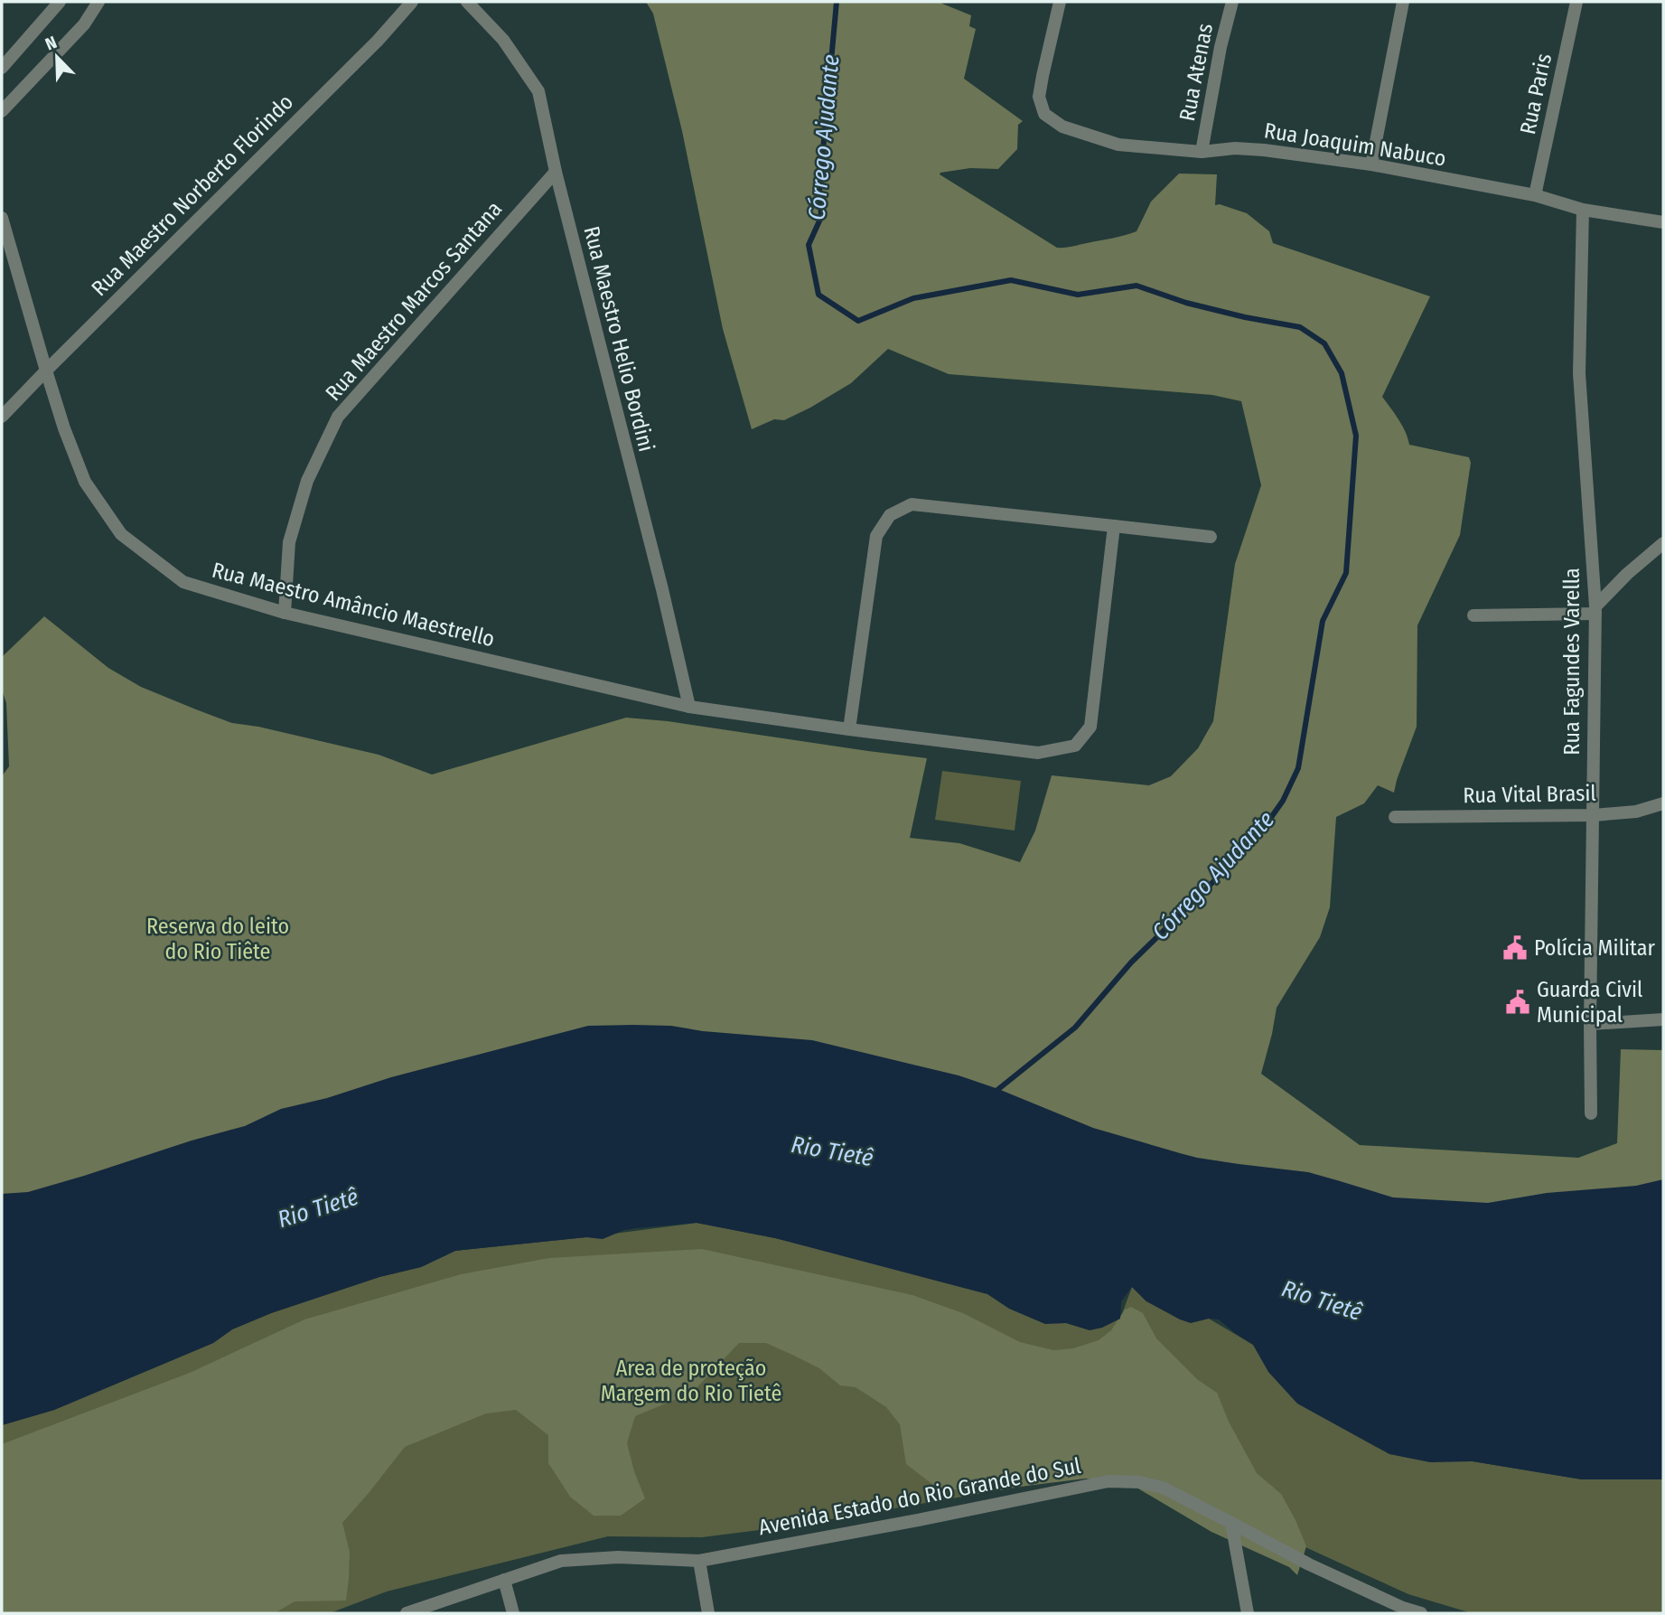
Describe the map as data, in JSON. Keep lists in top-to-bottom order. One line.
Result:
{"streets":{"street":["Rua Atenas","Rua Paris","Rua Joaquim Nabuco","Rua Maestro Norberto Florindo","Rua Maestro Marcos Santana","Rua Maestro Helio Bordini","Rua Maestro Amâncio Maestrello","Rua Fagundes Varella","Rua Vital Brasil","Avenida Estado do Rio Grande do Sul"]},"crossings":[["Rua Atenas","Rua Joaquim Nabuco"],["Rua Paris","Rua Joaquim Nabuco"],["Rua Joaquim Nabuco","Rua Fagundes Varella"],["Rua Maestro Norberto Florindo","Rua Maestro Amâncio Maestrello"],["Rua Maestro Marcos Santana","Rua Maestro Helio Bordini"],["Rua Maestro Marcos Santana","Rua Maestro Amâncio Maestrello"],["Rua Maestro Helio Bordini","Rua Maestro Amâncio Maestrello"],["Rua Fagundes Varella","Rua Vital Brasil"]],"water":["Córrego Ajudante","Rio Tietê"],"parks":["Reserva do leito do Rio Tiête","Area de proteção Margem do Rio Tietê"],"places":{"public building":["Polícia Militar","Guarda Civil Municipal"]},"north":"top left"}
